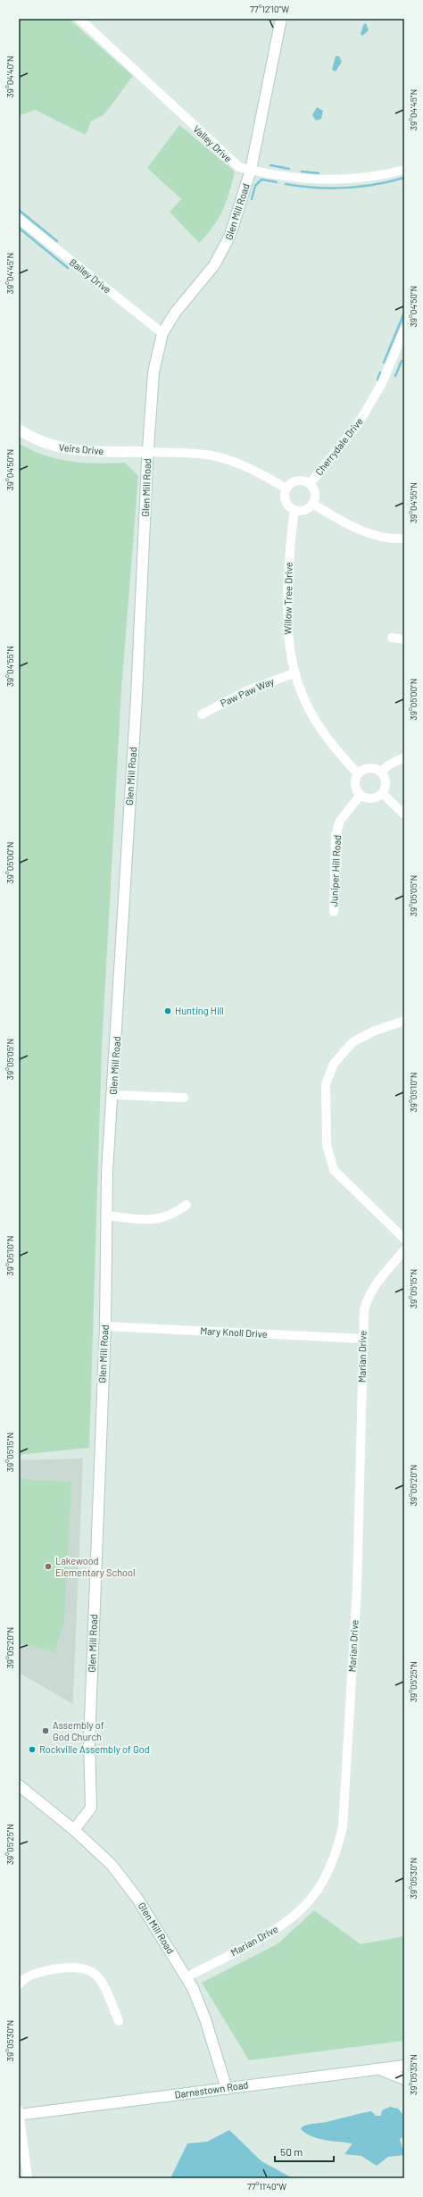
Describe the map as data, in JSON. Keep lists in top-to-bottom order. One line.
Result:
{"streets":{"main road":["Glen Mill Road","Veirs Drive","Darnestown Road"],"street":["Valley Drive","Bailey Drive","Cherrydale Drive","Willow Tree Drive","Paw Paw Way","Juniper Hill Road","Mary Knoll Drive","Marian Drive"]},"crossings":[["Valley Drive","Glen Mill Road"],["Glen Mill Road","Bailey Drive"],["Glen Mill Road","Veirs Drive"],["Glen Mill Road","Mary Knoll Drive"],["Glen Mill Road","Marian Drive"],["Glen Mill Road","Darnestown Road"],["Cherrydale Drive","Willow Tree Drive"],["Willow Tree Drive","Paw Paw Way"],["Willow Tree Drive","Juniper Hill Road"],["Mary Knoll Drive","Marian Drive"]],"places":["Hunting Hill","Lakewood Elementary School","Assembly of God Church","Rockville Assembly of God"],"scale_bar":"50 m","coordinates":["77°12'10\"W","39°04'40\"N","39°04'45\"N","39°04'50\"N","39°04'55\"N","39°05'00\"N","39°05'05\"N","39°05'10\"N","39°05'15\"N","39°05'20\"N","39°05'25\"N","39°05'30\"N","39°05'35\"N","77°11'40\"W"]}
